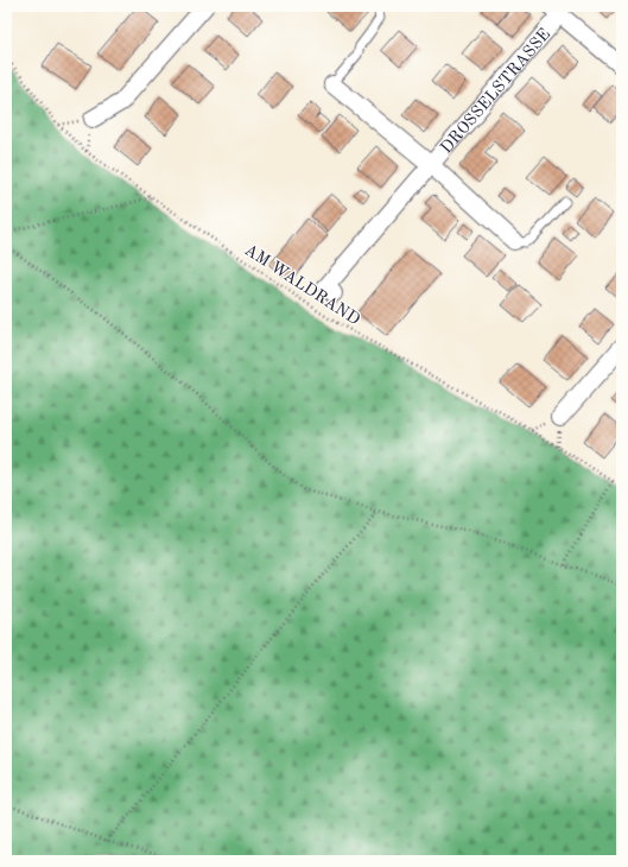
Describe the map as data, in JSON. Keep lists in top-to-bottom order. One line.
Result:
{"streets":{"street":["DROSSELSTRASSE"],"path":["AM WALDRAND"]}}
